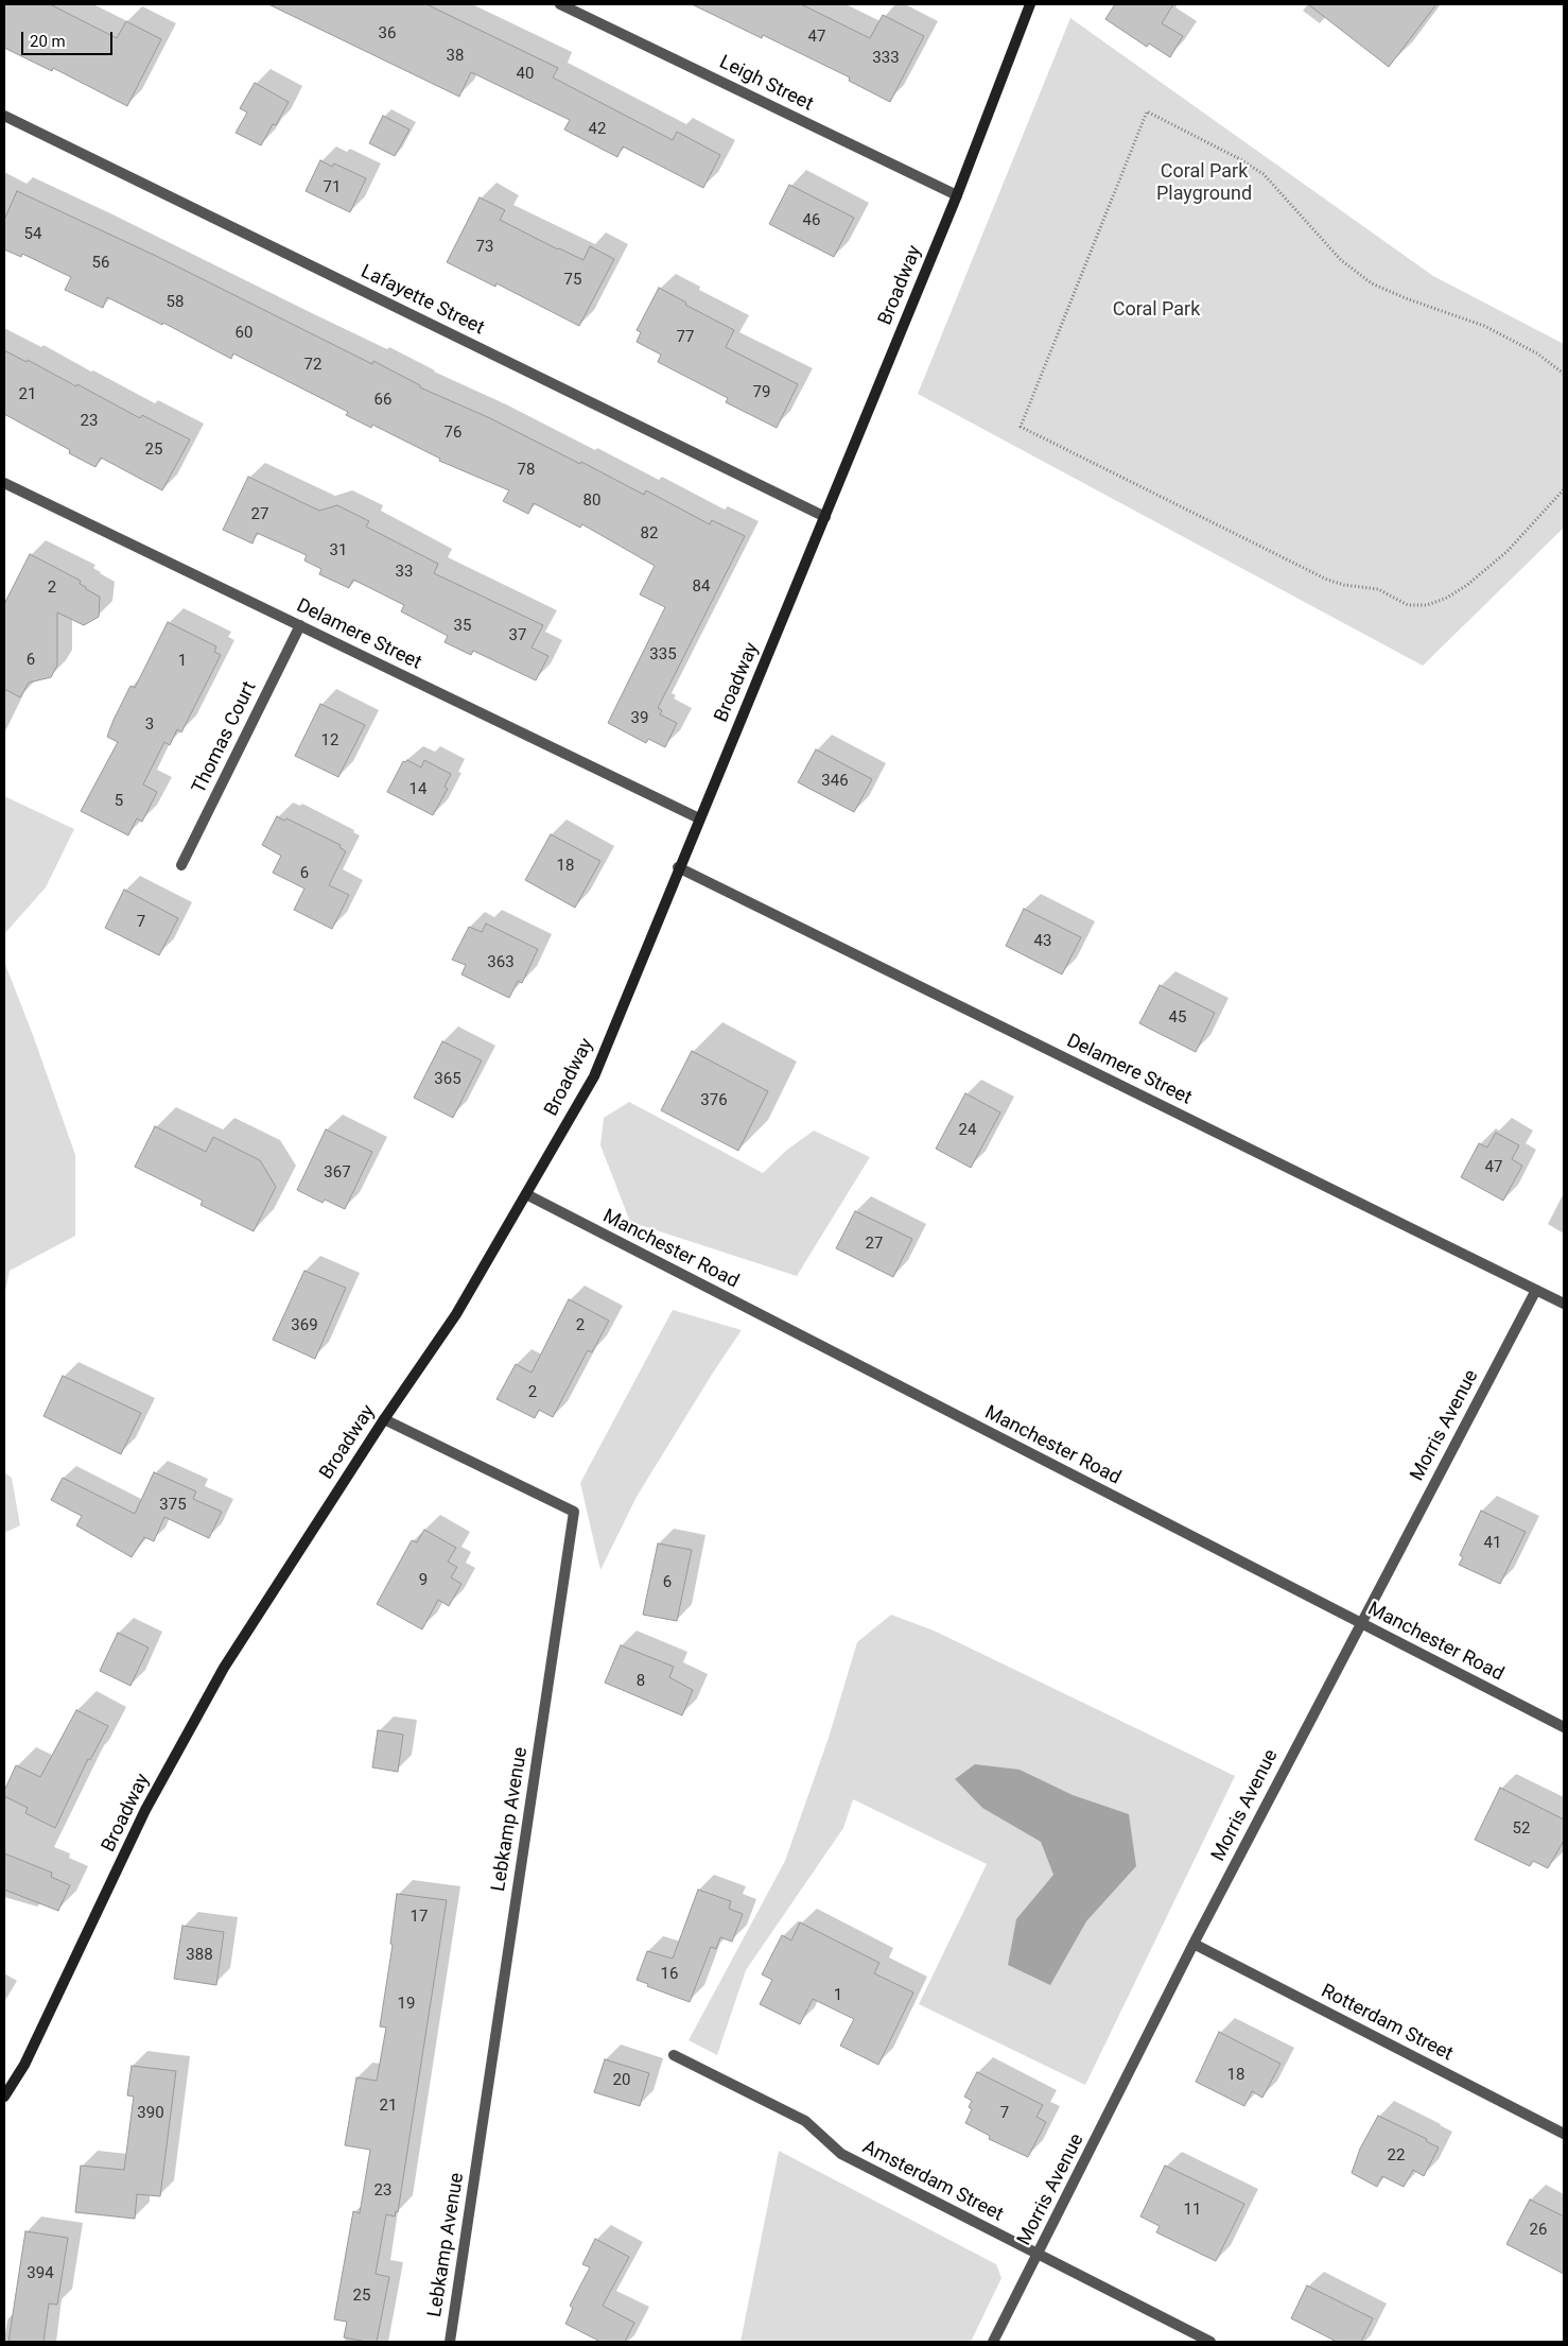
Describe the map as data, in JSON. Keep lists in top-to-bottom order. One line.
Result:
{"streets":{"main road":["Broadway"],"street":["Leigh Street","Lafayette Street","Delamere Street","Thomas Court","Manchester Road","Morris Avenue","Lebkamp Avenue","Rotterdam Street","Amsterdam Street"]},"crossings":[["Leigh Street","Broadway"],["Broadway","Lafayette Street"],["Broadway","Delamere Street"],["Broadway","Manchester Road"],["Broadway","Lebkamp Avenue"],["Delamere Street","Thomas Court"],["Delamere Street","Morris Avenue"],["Manchester Road","Morris Avenue"],["Morris Avenue","Rotterdam Street"],["Morris Avenue","Amsterdam Street"]],"parks":["Coral Park Playground","Coral Park"],"house_numbers":["36","47","38","333","40","42","71","46","54","73","56","75","58","60","77","72","79","21","66","23","76","25","78","80","27","82","31","33","84","2","35","37","335","6","1","39","3","12","346","14","5","18","6","7","43","363","45","365","376","24","47","367","27","369","2","2","375","41","9","6","8","52","17","388","16","1","19","18","20","21","390","7","22","23","11","26","394","25"],"scale_bar":"20 m"}
